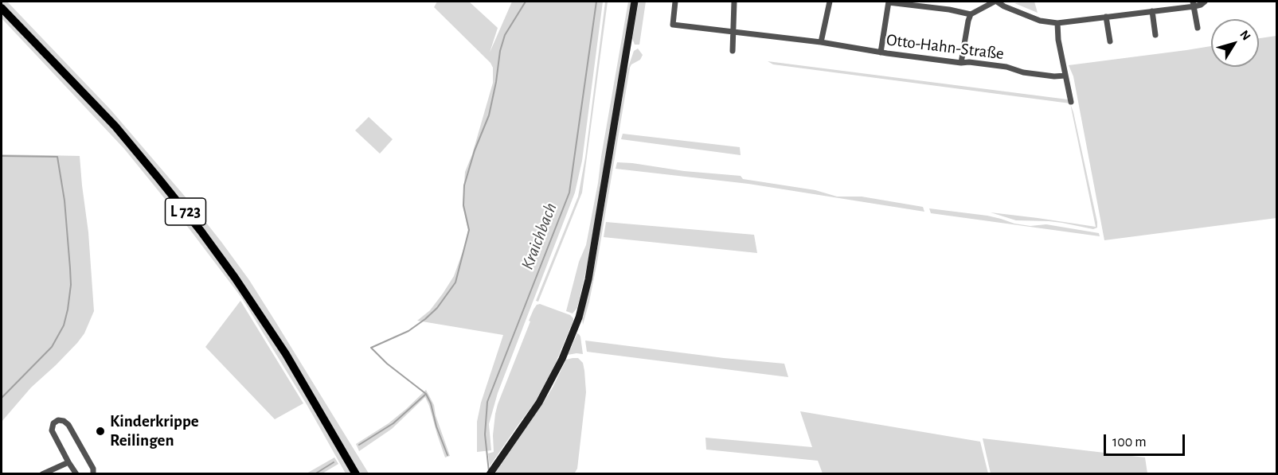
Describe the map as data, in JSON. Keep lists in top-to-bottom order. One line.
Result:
{"streets":{"main road":["L 723"],"street":["Otto-Hahn-Straße"]},"water":["Kraichbach"],"places":["Kinderkrippe Reilingen"],"scale_bar":"100 m","north":"top right"}
